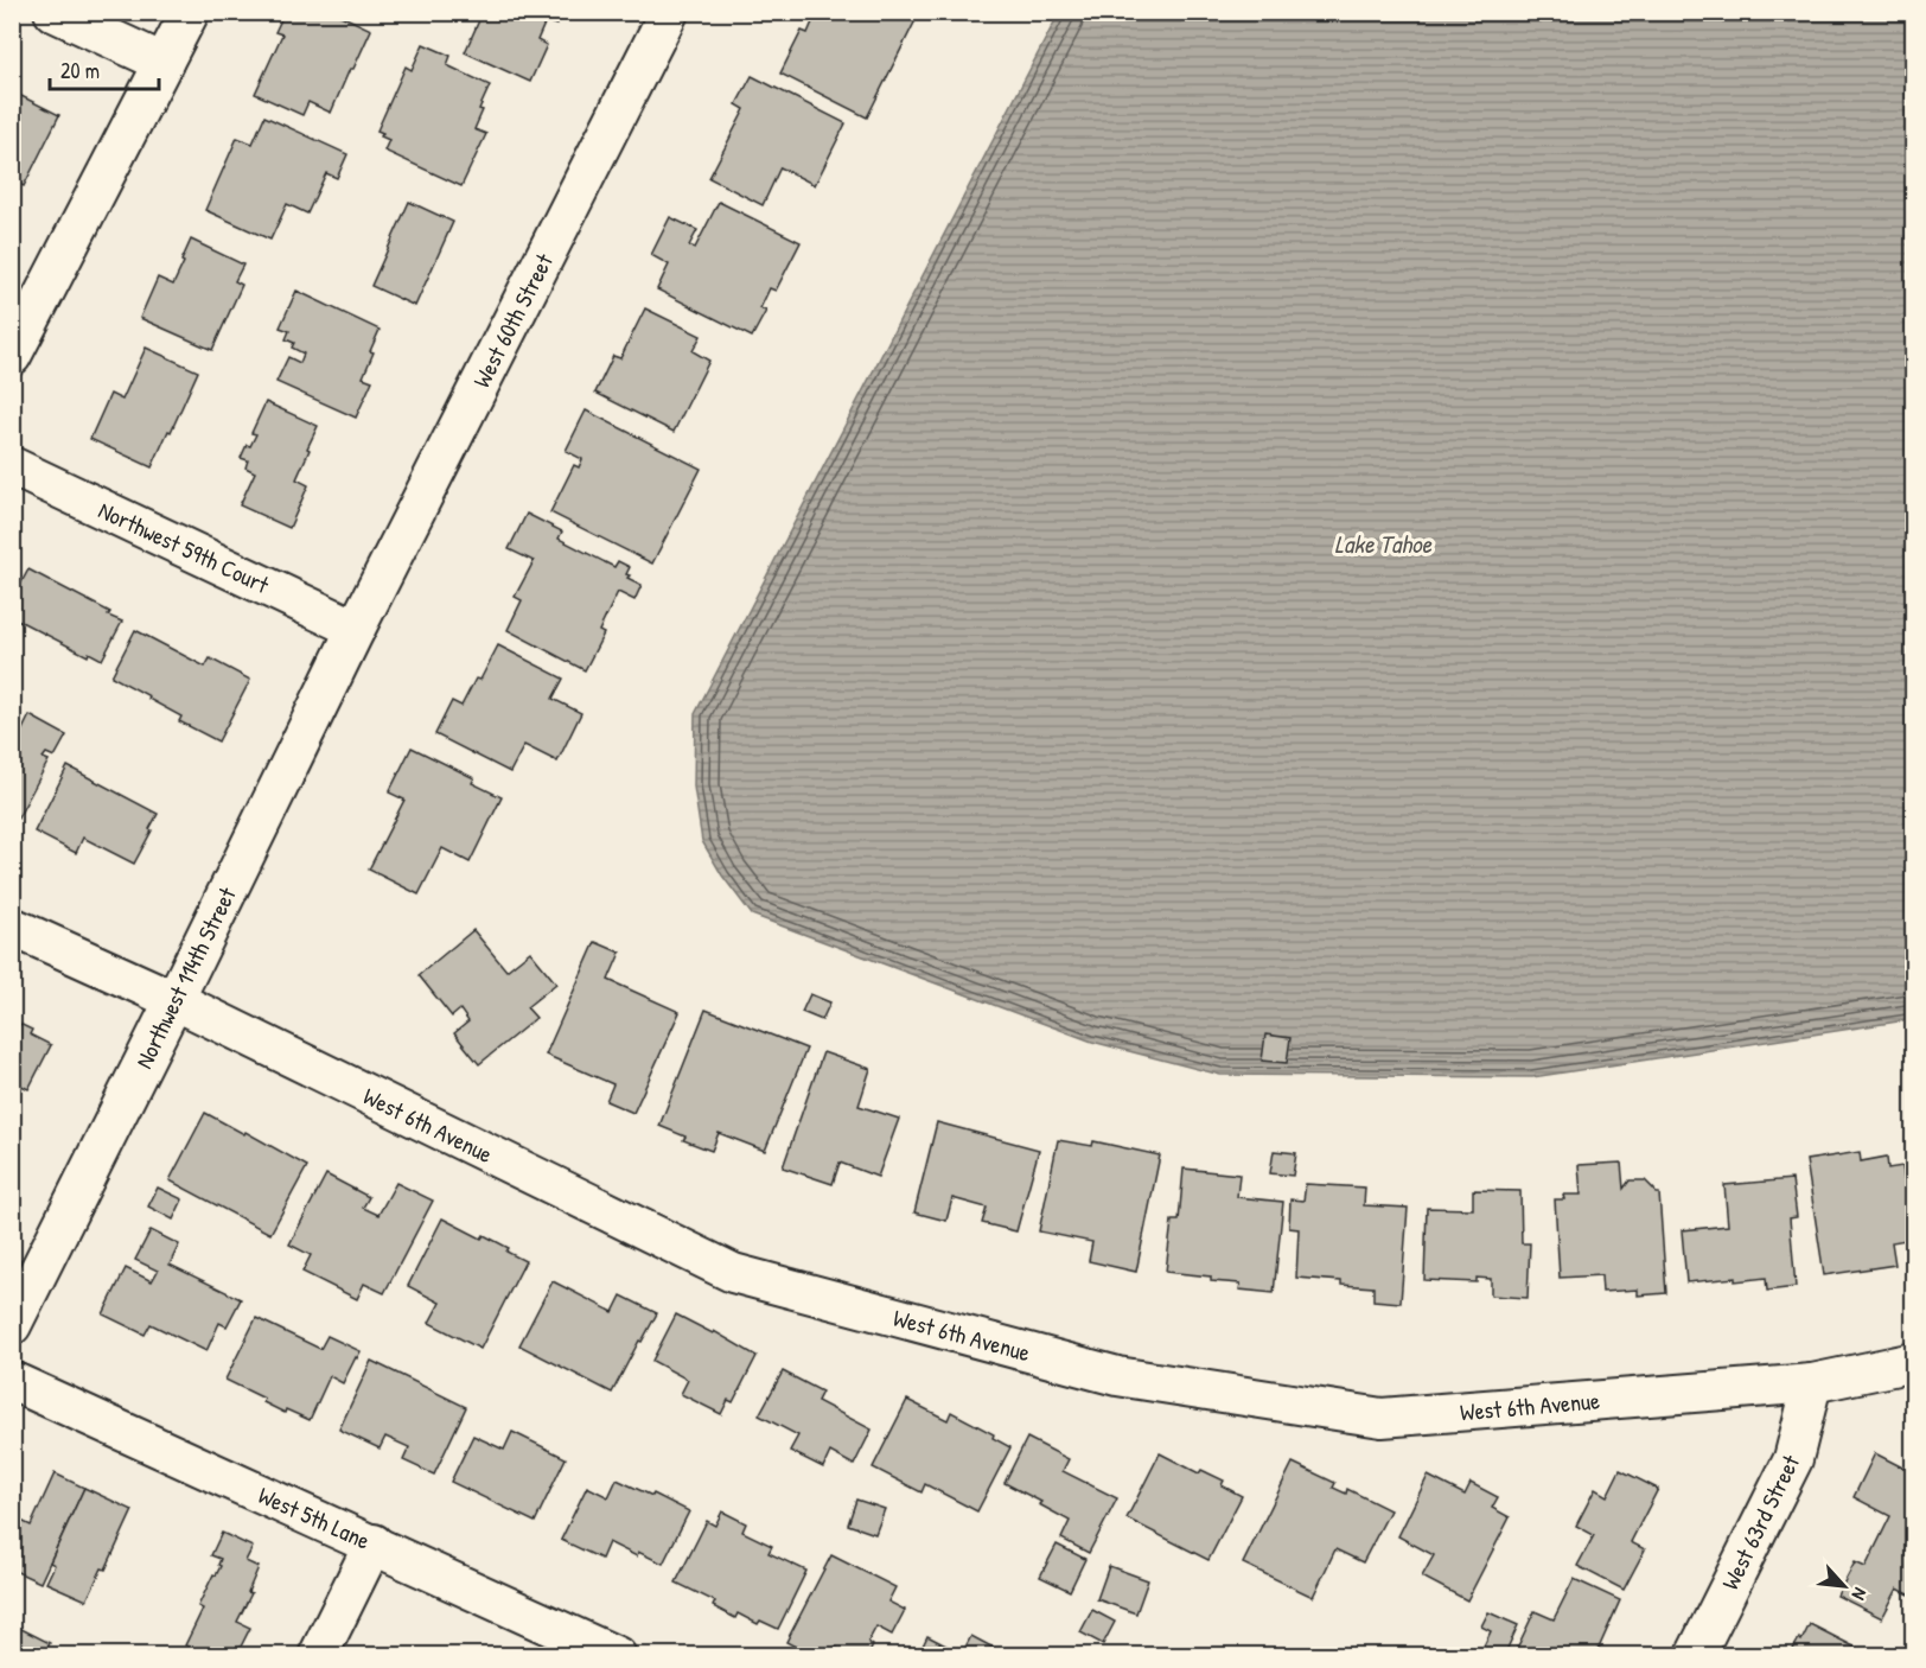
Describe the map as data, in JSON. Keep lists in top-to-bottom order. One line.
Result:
{"streets":{"street":["West 60th Street","Northwest 59th Court","Northwest 114th Street","West 6th Avenue","West 5th Lane","West 63rd Street"]},"crossings":[["West 60th Street","Northwest 59th Court"],["West 60th Street","Northwest 114th Street"],["Northwest 59th Court","Northwest 114th Street"],["Northwest 114th Street","West 6th Avenue"],["West 6th Avenue","West 63rd Street"]],"water":["Lake Tahoe"],"scale_bar":"20 m","north":"bottom right"}
